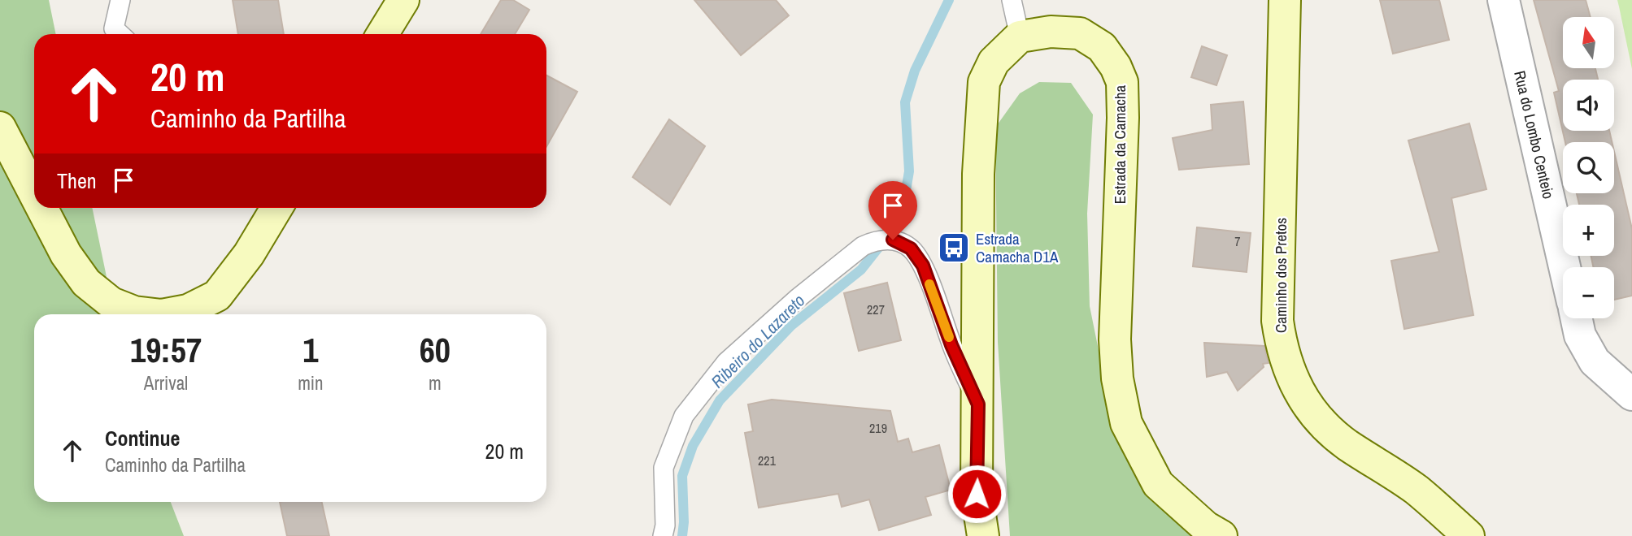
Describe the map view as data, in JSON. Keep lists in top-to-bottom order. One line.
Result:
{"streets":{"main road":["Estrada da Camacha","Caminho dos Pretos"],"street":["Rua do Lombo Centeio"]},"water":["Ribeiro do Lazareto"],"places":{"bus stop":["Estrada Camacha D1A"]},"house_numbers":["7","227","219","221"],"north":"top","page":{"map_buttons":["+","−"],"turn":["20 m","Caminho da Partilha"],"then":"Then","eta":["19:57","Arrival","1","min","60","m"],"list":[{"name":"Continue","note":"Caminho da Partilha","value":"20 m"}]}}
